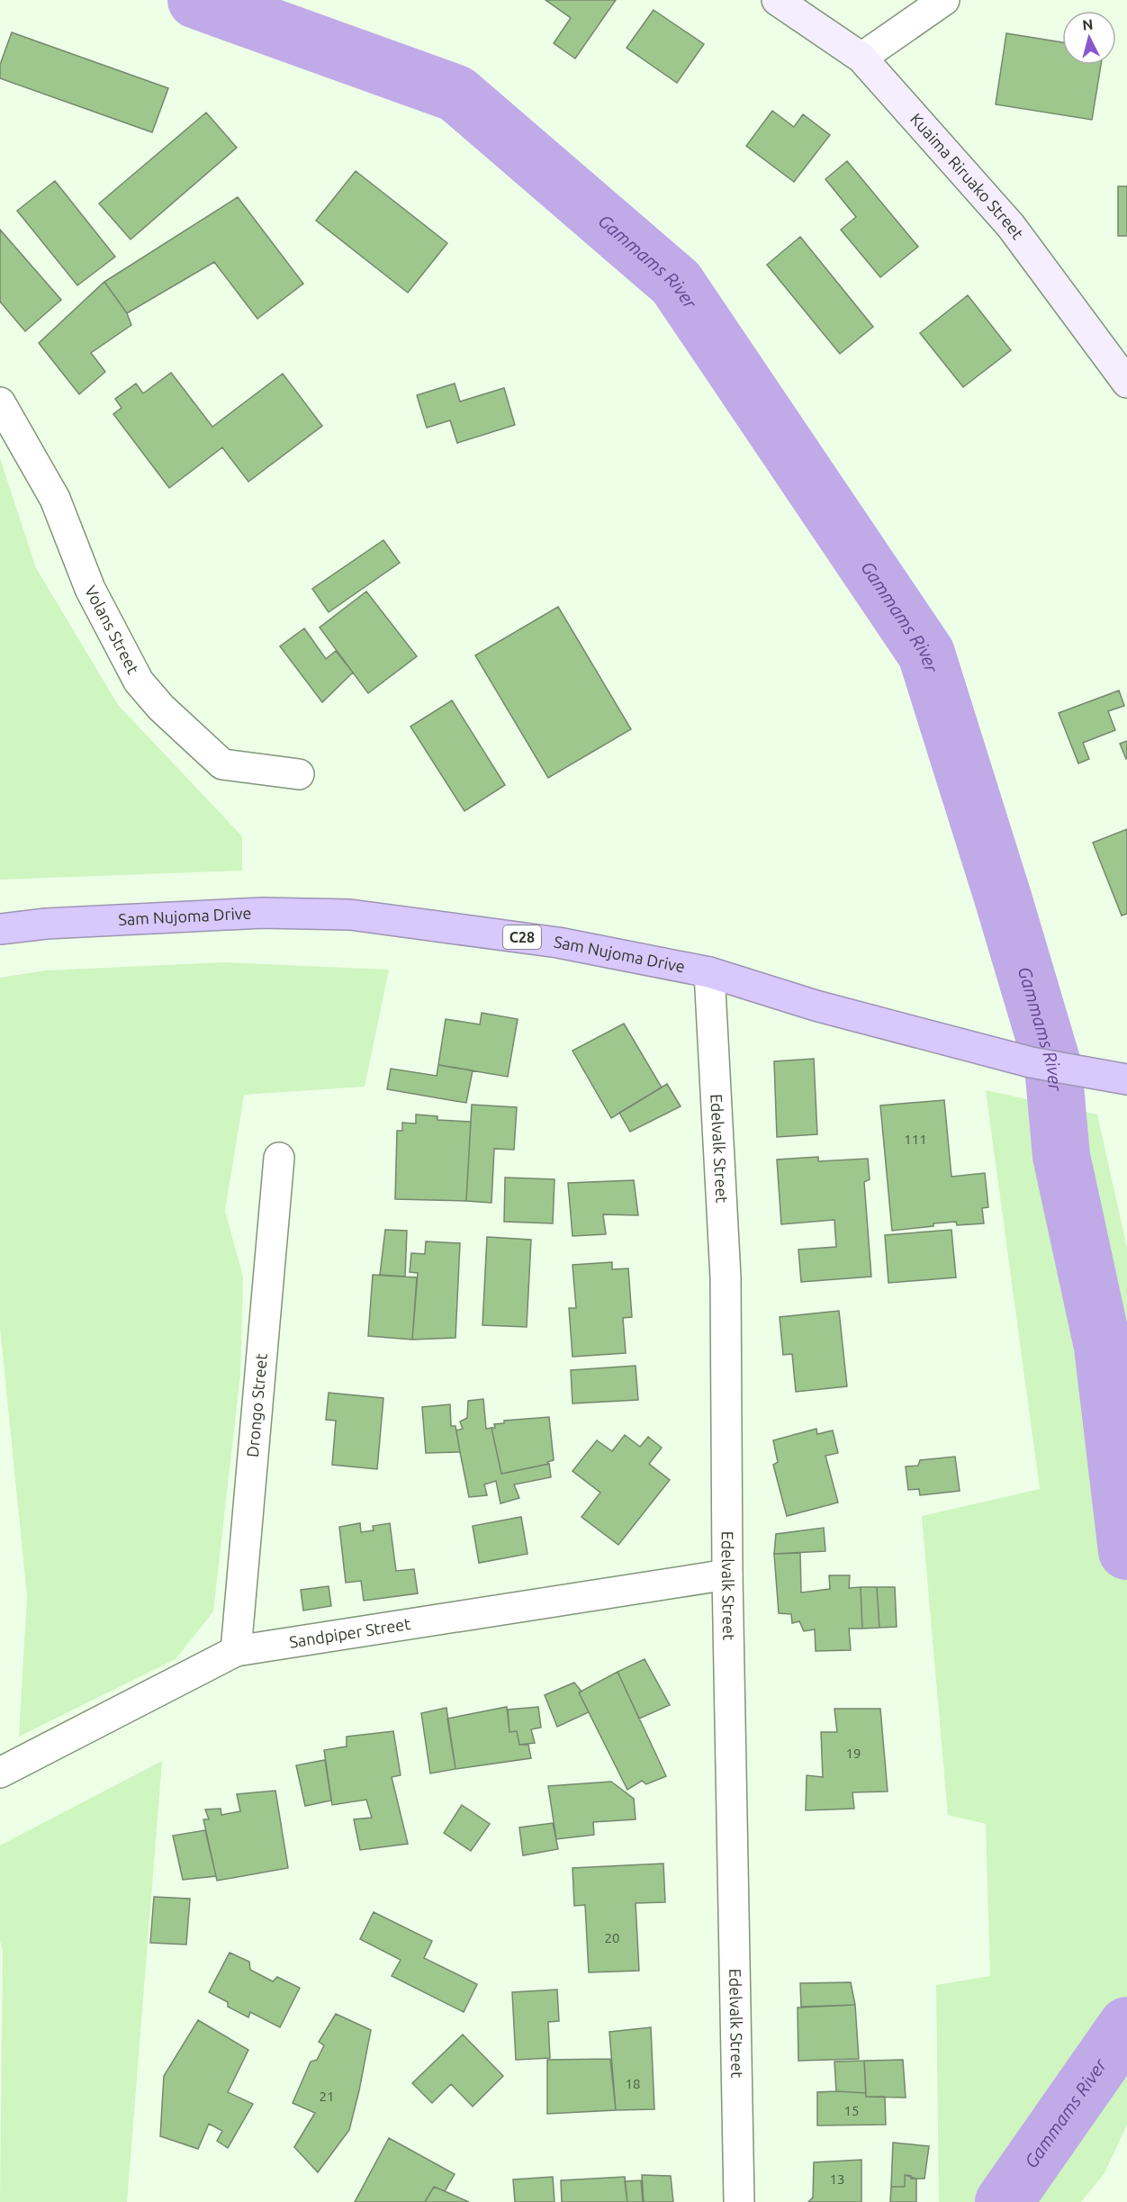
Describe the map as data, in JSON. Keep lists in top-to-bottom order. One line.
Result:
{"streets":{"highway":["Sam Nujoma Drive","C28"],"street":["Kuaima Riruako Street","Volans Street","Edelvalk Street","Drongo Street","Sandpiper Street"]},"crossings":[["Sam Nujoma Drive","Edelvalk Street"],["Edelvalk Street","Sandpiper Street"],["Drongo Street","Sandpiper Street"]],"water":["Gammams River"],"house_numbers":["111","19","20","18","21","15","13"],"north":"top"}
